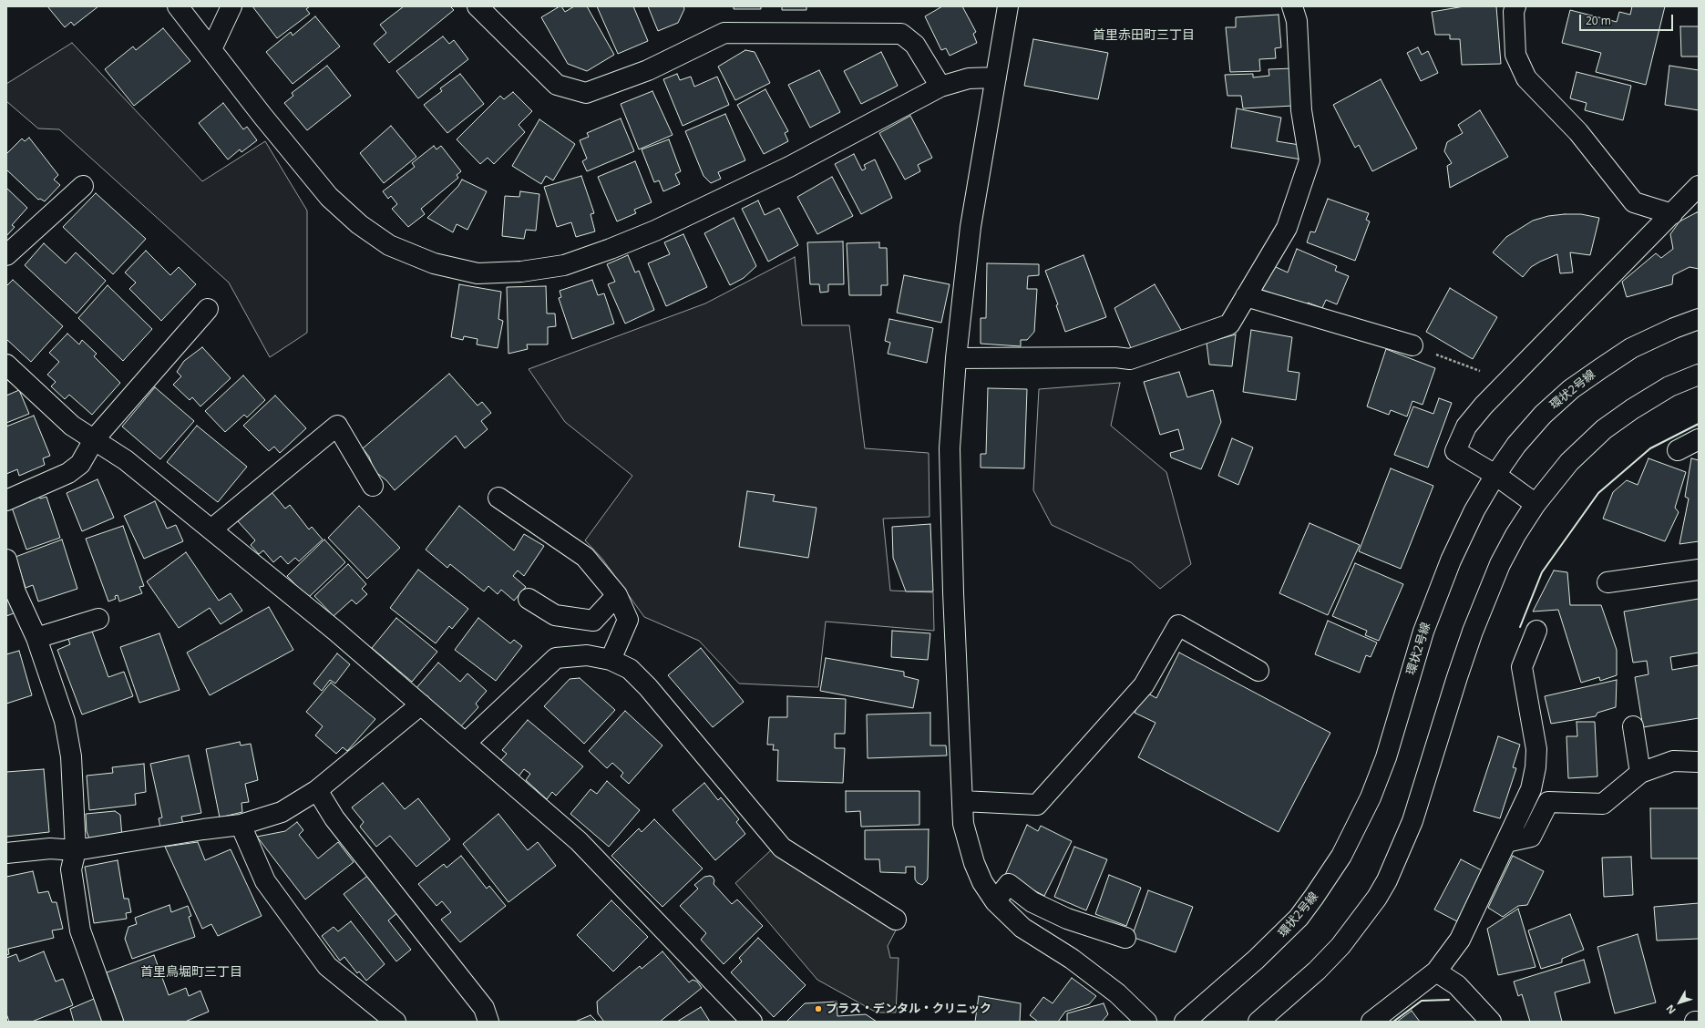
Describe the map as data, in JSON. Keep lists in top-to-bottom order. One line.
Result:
{"streets":{"street":["環状2号線"]},"districts":["首里赤田町三丁目","首里鳥堀町三丁目"],"places":["プラス・デンタル・クリニック"],"scale_bar":"20 m","north":"bottom left"}
